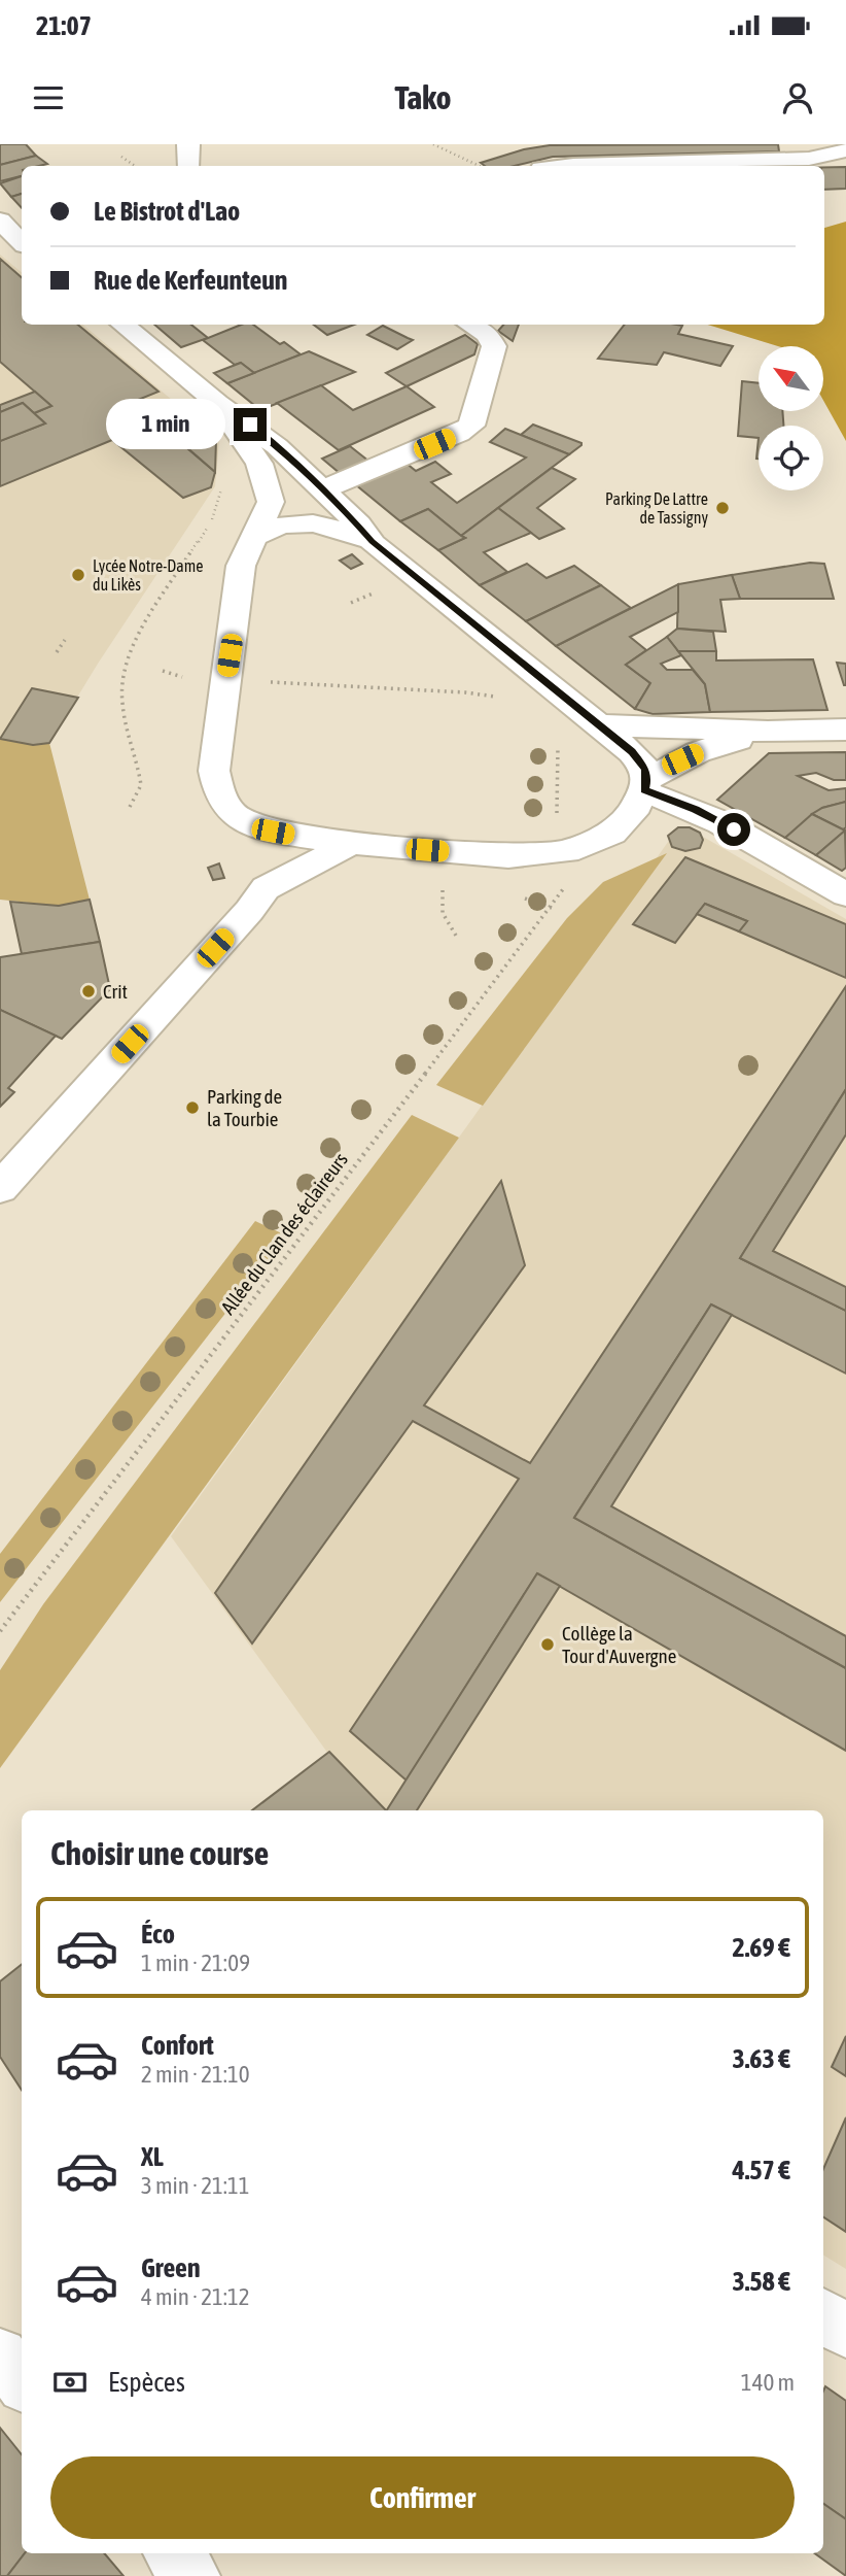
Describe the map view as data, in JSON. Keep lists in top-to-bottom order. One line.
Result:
{"streets":{"path":["Allée du Clan des éclaireurs"]},"places":["Parking De Lattre de Tassigny","Lycée Notre-Dame du Likès","Crit","Parking de la Tourbie","Collège la Tour d'Auvergne"],"north":"top left","page":{"status":"21:07","header":"Tako","banner":["Le Bistrot d'Lao","Rue de Kerfeunteun"],"bubble":"1 min","heading":"Choisir une course","list":[{"name":"Éco","note":"1 min · 21:09","value":"2.69 €"},{"name":"Confort","note":"2 min · 21:10","value":"3.63 €"},{"name":"XL","note":"3 min · 21:11","value":"4.57 €"},{"name":"Green","note":"4 min · 21:12","value":"3.58 €"}],"pay":["Espèces","140 m"],"buttons":"Confirmer"}}
